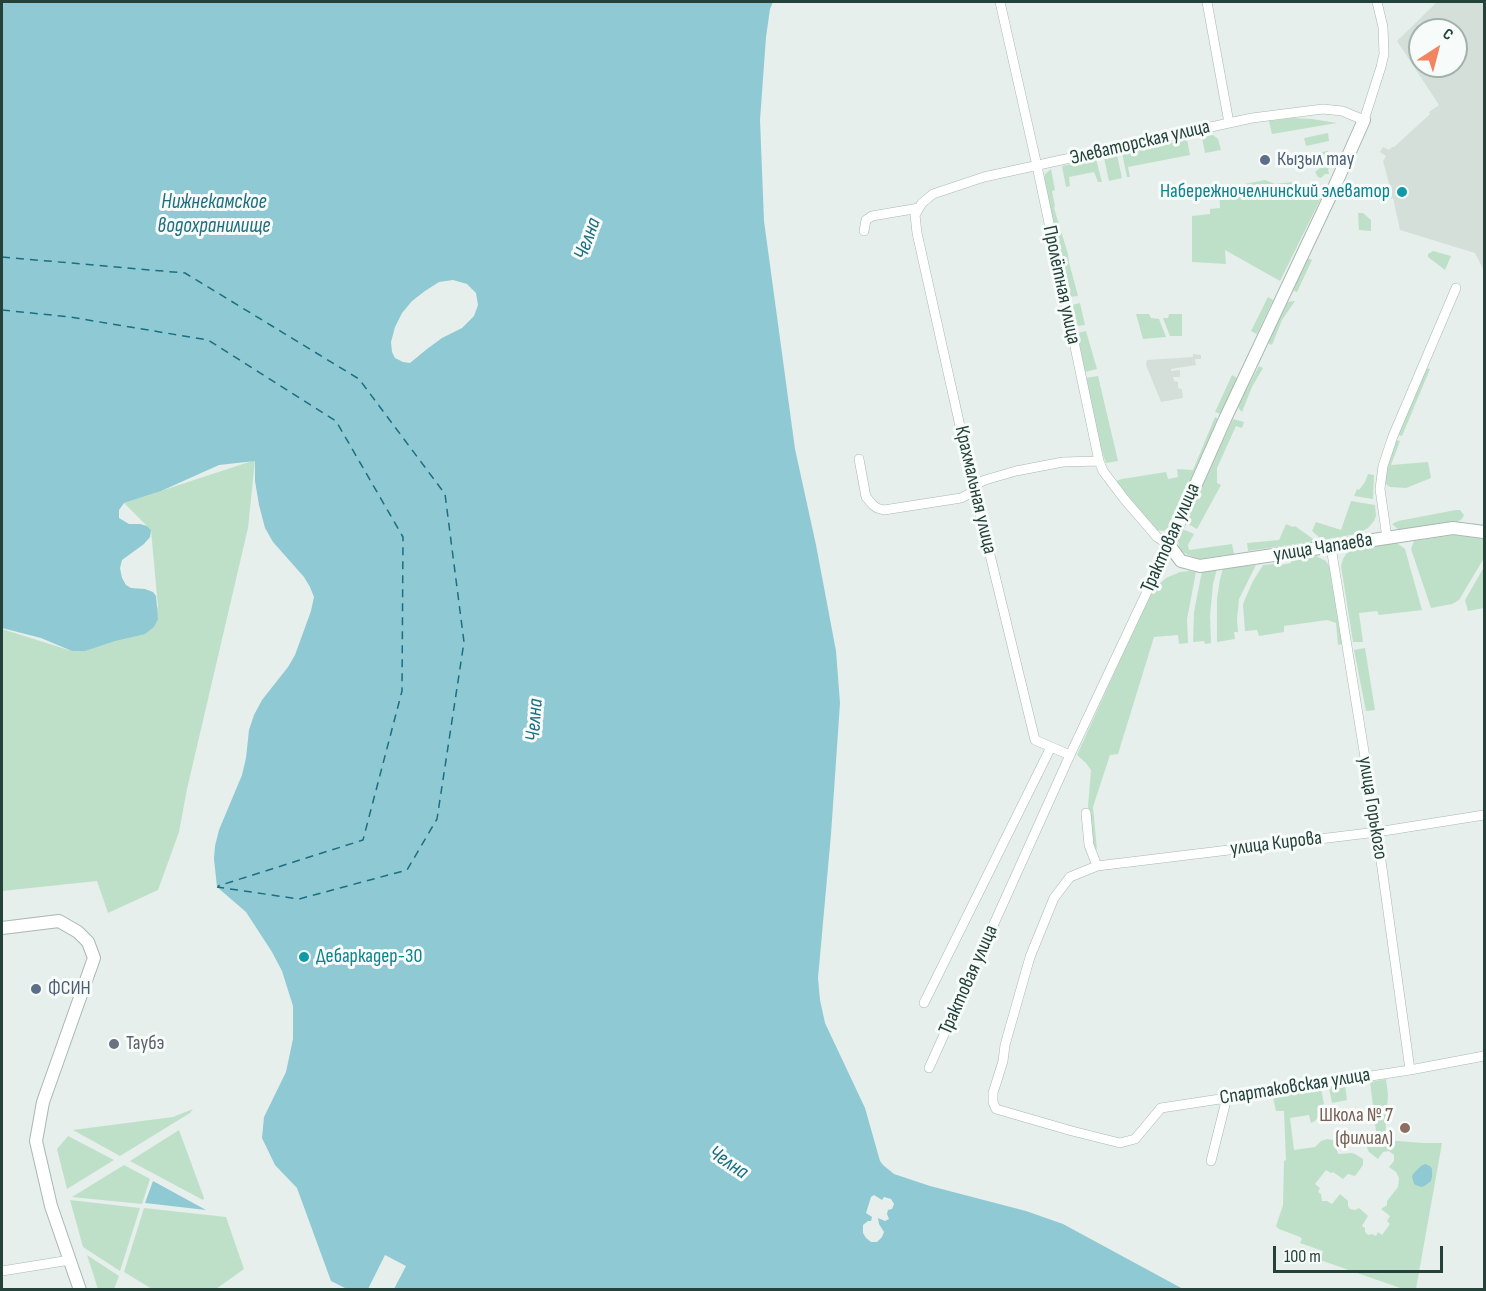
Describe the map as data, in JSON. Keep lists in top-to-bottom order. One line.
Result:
{"streets":{"street":["Элеваторская улица","Пролётная улица","Крахмальная улица","Трактовая улица","улица Чапаева","улица Горького","улица Кирова","Спартаковская улица"]},"crossings":[["Элеваторская улица","Пролётная улица"],["Элеваторская улица","Крахмальная улица"],["Элеваторская улица","Трактовая улица"],["Пролётная улица","Трактовая улица"],["Пролётная улица","улица Чапаева"],["Крахмальная улица","Трактовая улица"],["Трактовая улица","улица Чапаева"],["улица Чапаева","улица Горького"],["улица Горького","улица Кирова"],["улица Горького","Спартаковская улица"],["улица Кирова","Спартаковская улица"]],"water":["Нижнекамское водохранилище","Челна"],"places":["Кызыл тау","Набережночелнинский элеватор","Дебаркадер-30","ФСИН","Таубэ","Школа № 7 (филиал)"],"scale_bar":"100 m","north":"top right"}
